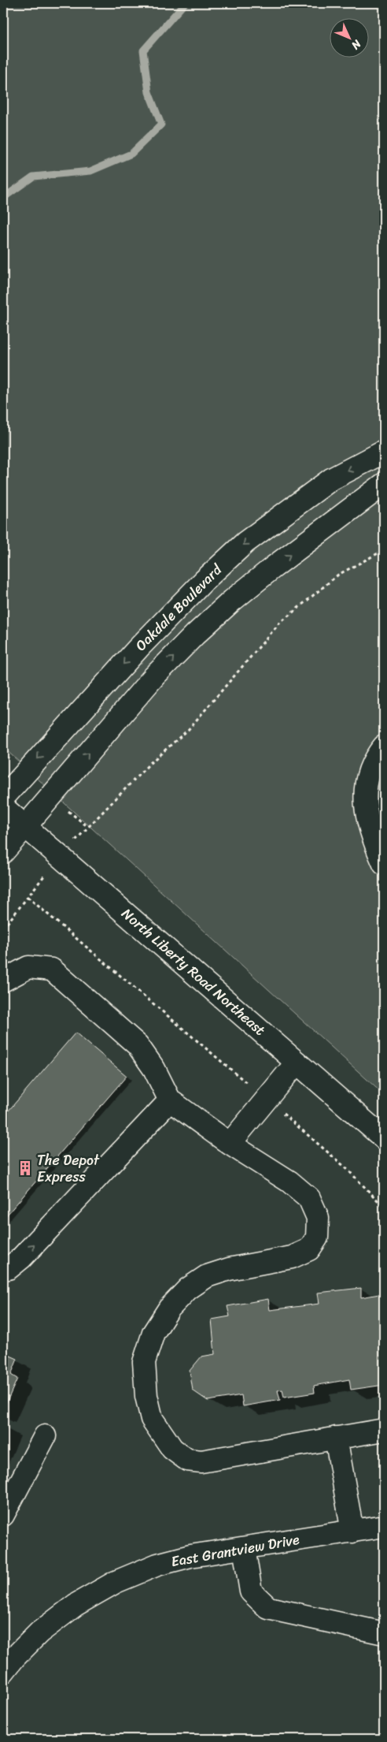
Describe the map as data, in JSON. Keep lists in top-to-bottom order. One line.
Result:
{"streets":{"main road":["Oakdale Boulevard","North Liberty Road Northeast","East Grantview Drive"]},"places":{"building":["The Depot Express"]},"north":"bottom right"}
